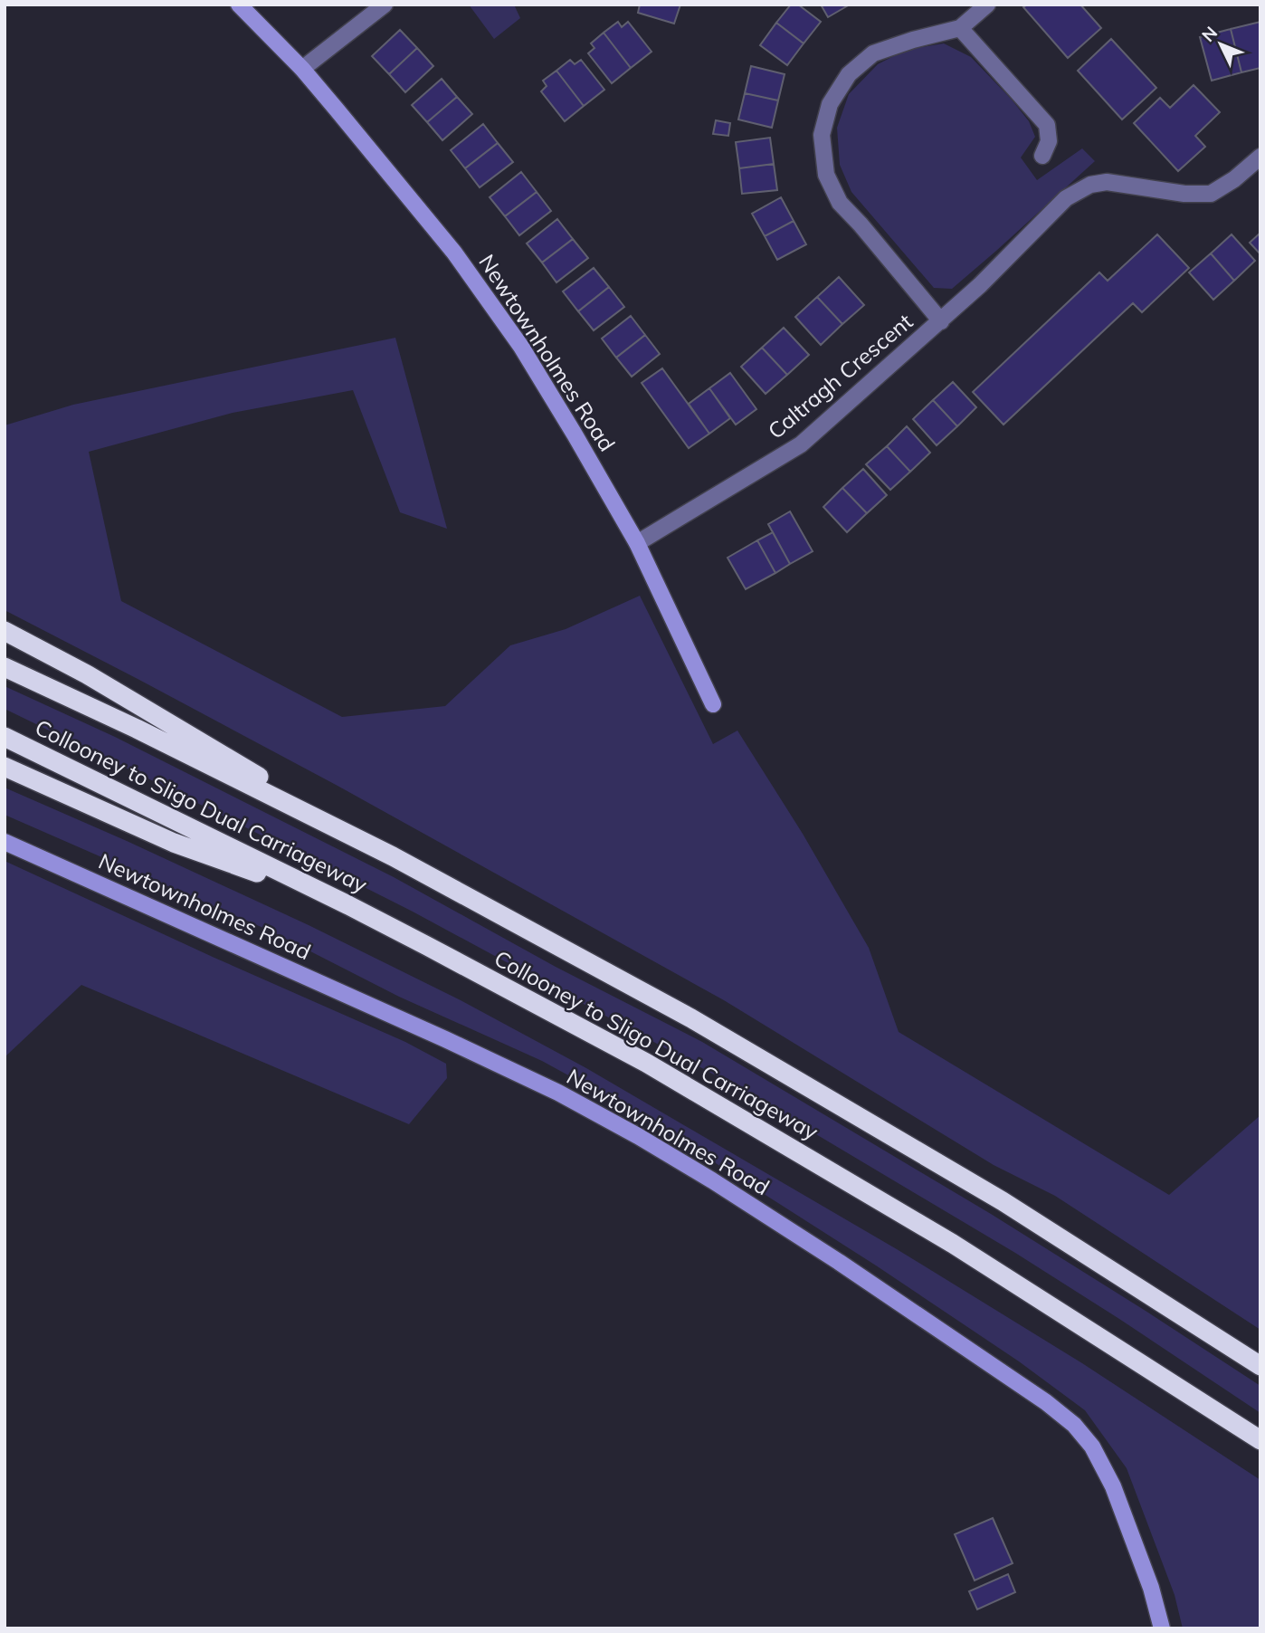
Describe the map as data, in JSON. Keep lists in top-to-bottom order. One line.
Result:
{"streets":{"highway":["Collooney to Sligo Dual Carriageway"],"street":["Newtownholmes Road","Caltragh Crescent"]},"crossings":[["Newtownholmes Road","Caltragh Crescent"]],"north":"top left"}
